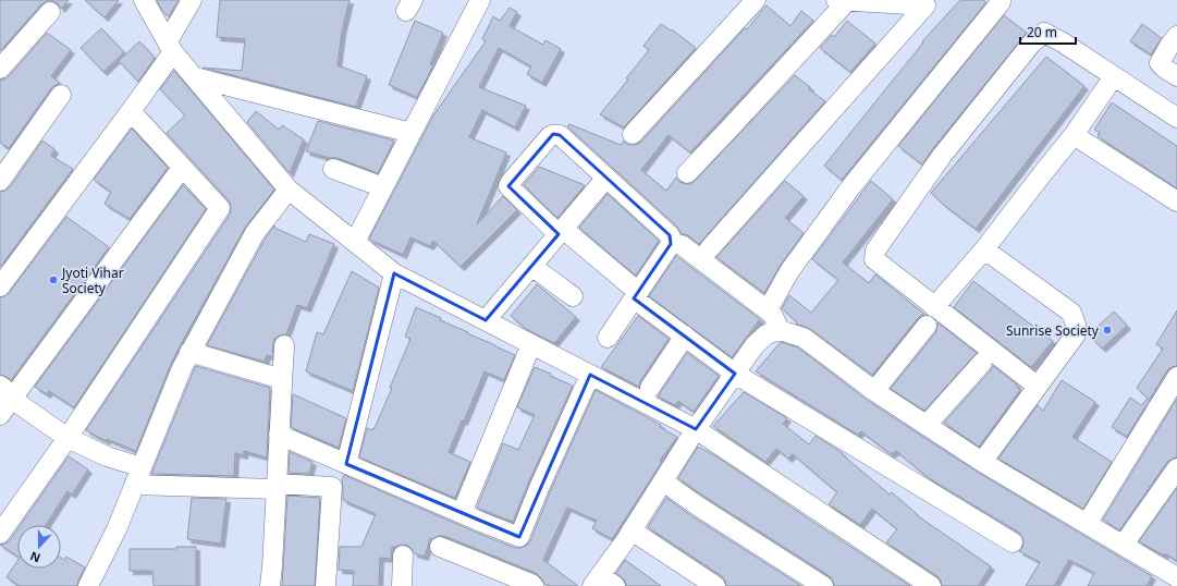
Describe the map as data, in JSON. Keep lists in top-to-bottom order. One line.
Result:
{"places":["Jyoti Vihar Society","Sunrise Society"],"scale_bar":"20 m","north":"bottom"}
